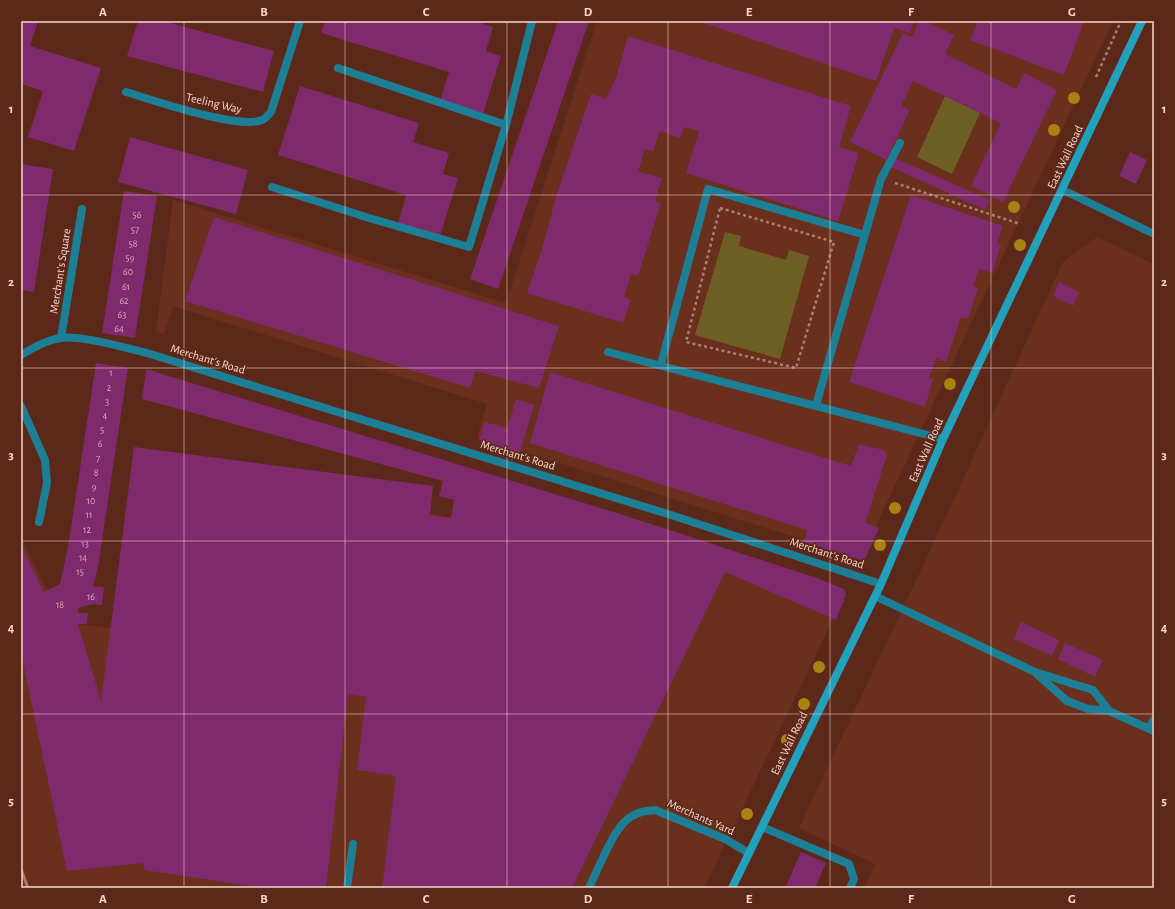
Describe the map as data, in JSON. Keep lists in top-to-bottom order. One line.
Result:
{"streets":{"main road":["East Wall Road"],"street":["Teeling Way","Merchant's Square","Merchant's Road","Merchants Yard"]},"crossings":[["East Wall Road","Merchant's Road"],["East Wall Road","Merchants Yard"],["Merchant's Square","Merchant's Road"]],"house_numbers":["56","57","58","59","60","61","62","63","64","1","2","3","4","5","6","7","8","9","10","11","12","13","14","15","16","18"],"grid":{"columns":["A","B","C","D","E","F","G"],"rows":["1","2","3","4","5"]}}
